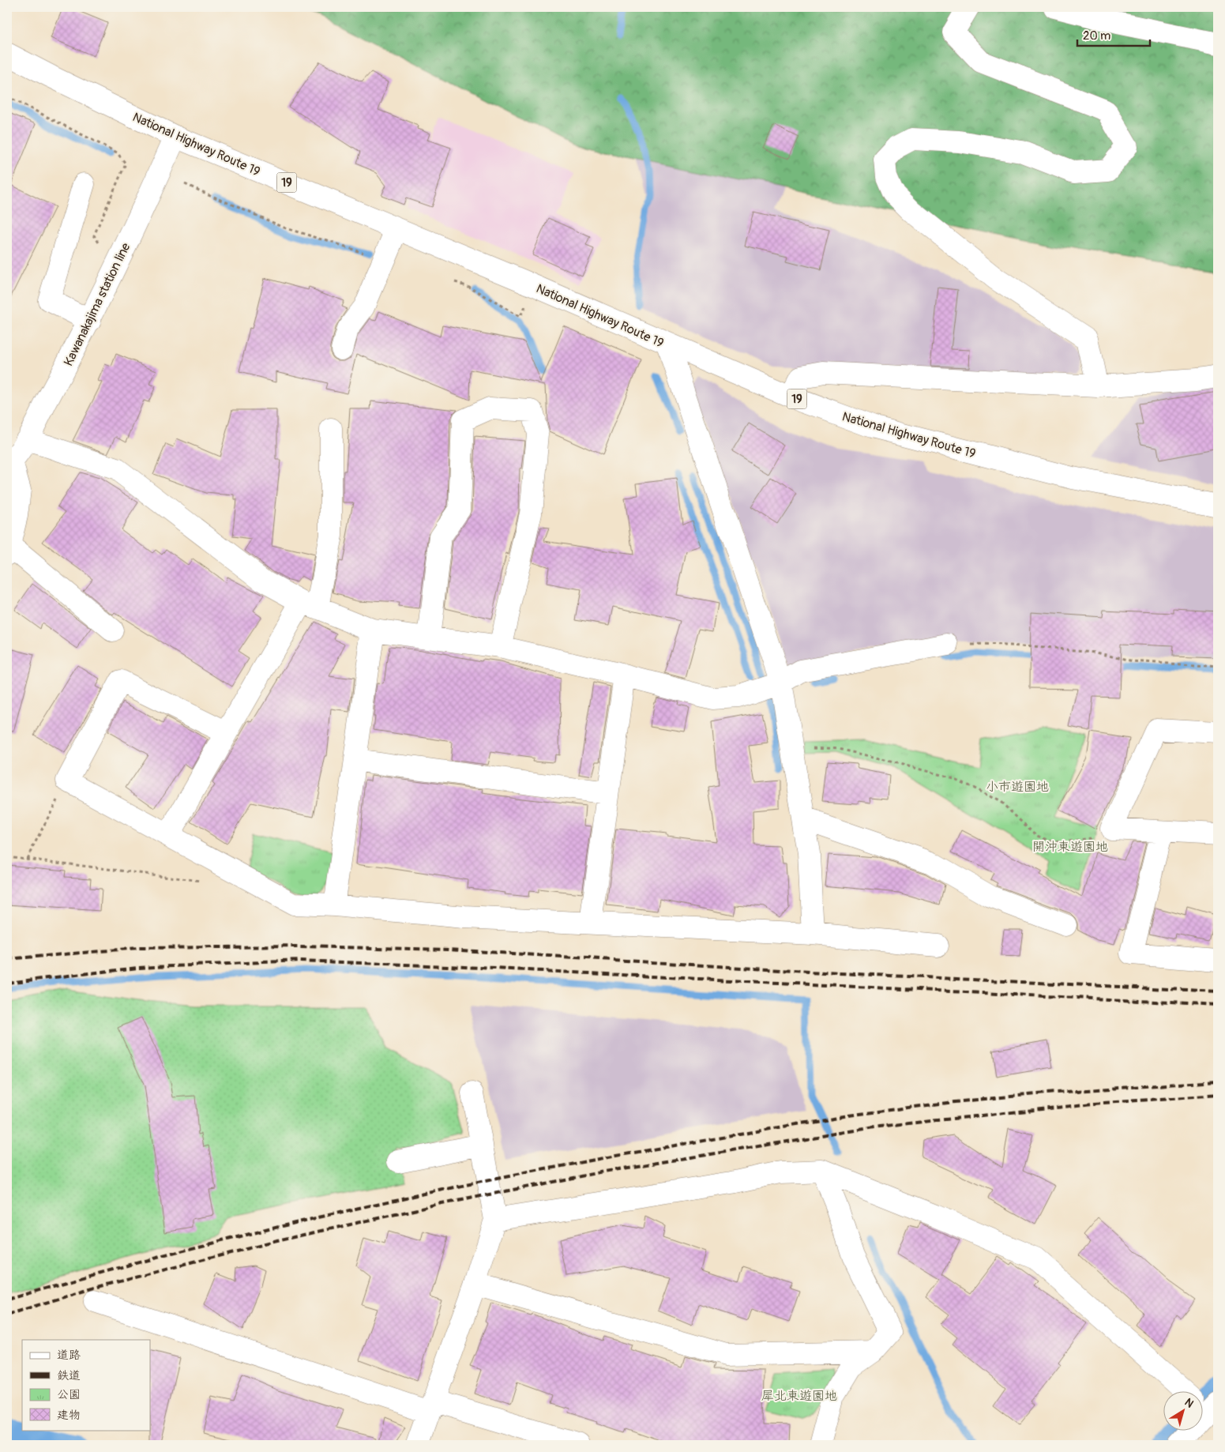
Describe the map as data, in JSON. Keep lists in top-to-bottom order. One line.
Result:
{"streets":{"main road":["National Highway Route 19","19","Kawanakajima station line"]},"crossings":[["National Highway Route 19","Kawanakajima station line"]],"parks":["小市遊園地","開沖東遊園地","犀北東遊園地"],"legend":["道路","鉄道","公園","建物"],"scale_bar":"20 m","north":"top right"}
